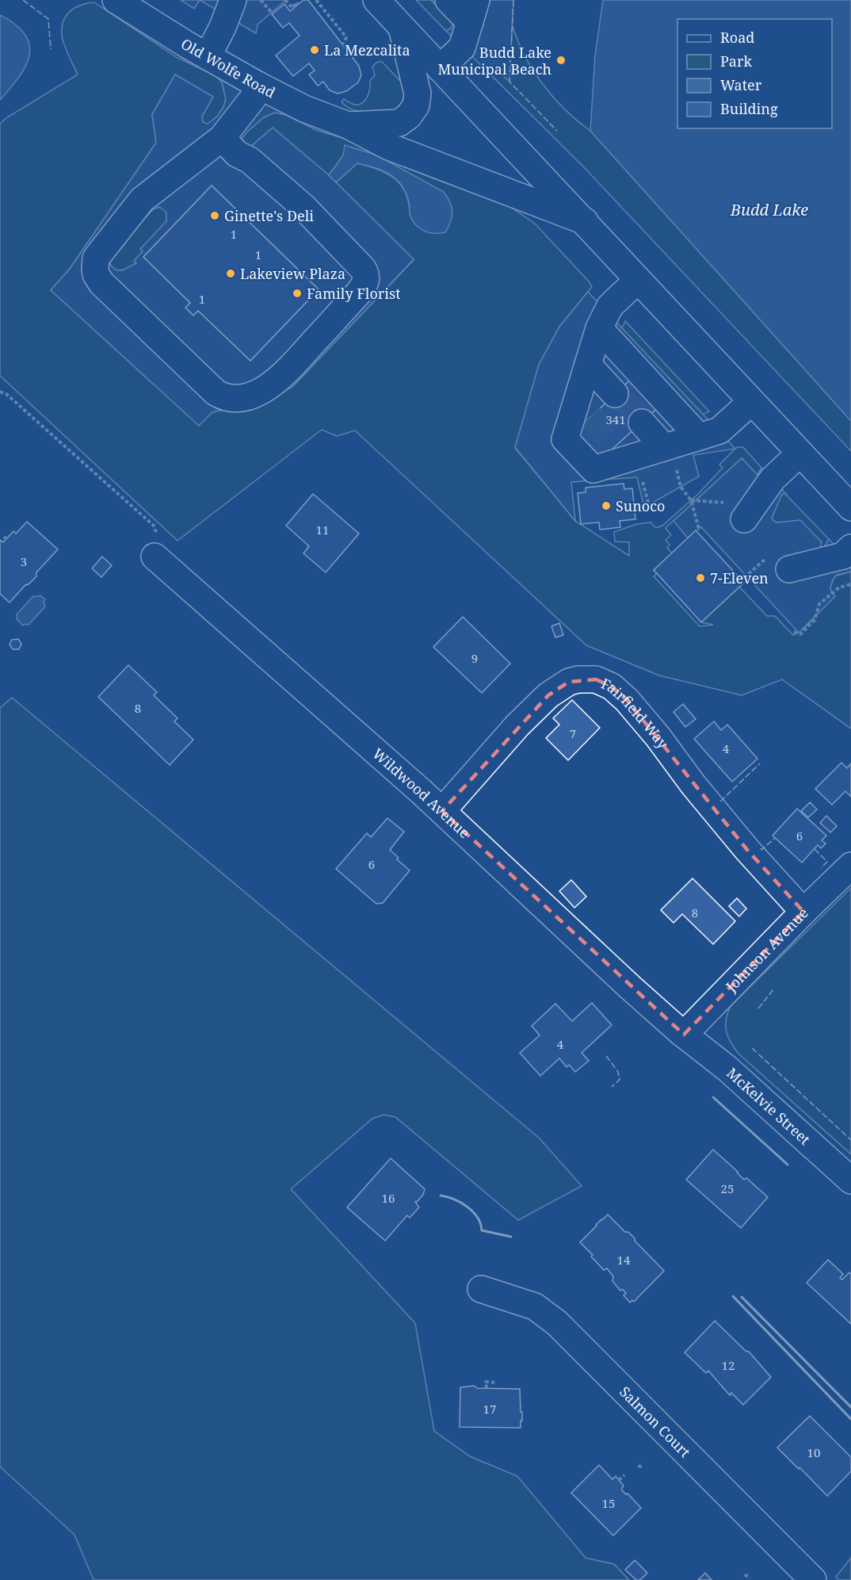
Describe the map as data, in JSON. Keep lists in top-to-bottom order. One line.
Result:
{"streets":{"street":["Old Wolfe Road","Fairfield Way","Wildwood Avenue","Johnson Avenue","McKelvie Street","Salmon Court"]},"crossings":[["Fairfield Way","Wildwood Avenue"],["Fairfield Way","Johnson Avenue"],["Wildwood Avenue","Johnson Avenue"],["Wildwood Avenue","McKelvie Street"],["Johnson Avenue","McKelvie Street"]],"water":["Budd Lake"],"places":["La Mezcalita","Budd Lake Municipal Beach","Ginette's Deli","Lakeview Plaza","Family Florist","Sunoco","7-Eleven"],"house_numbers":["1","1","1","341","11","3","9","8","7","4","6","6","8","4","25","16","14","12","17","10","15"],"legend":["Road","Park","Water","Building"]}
